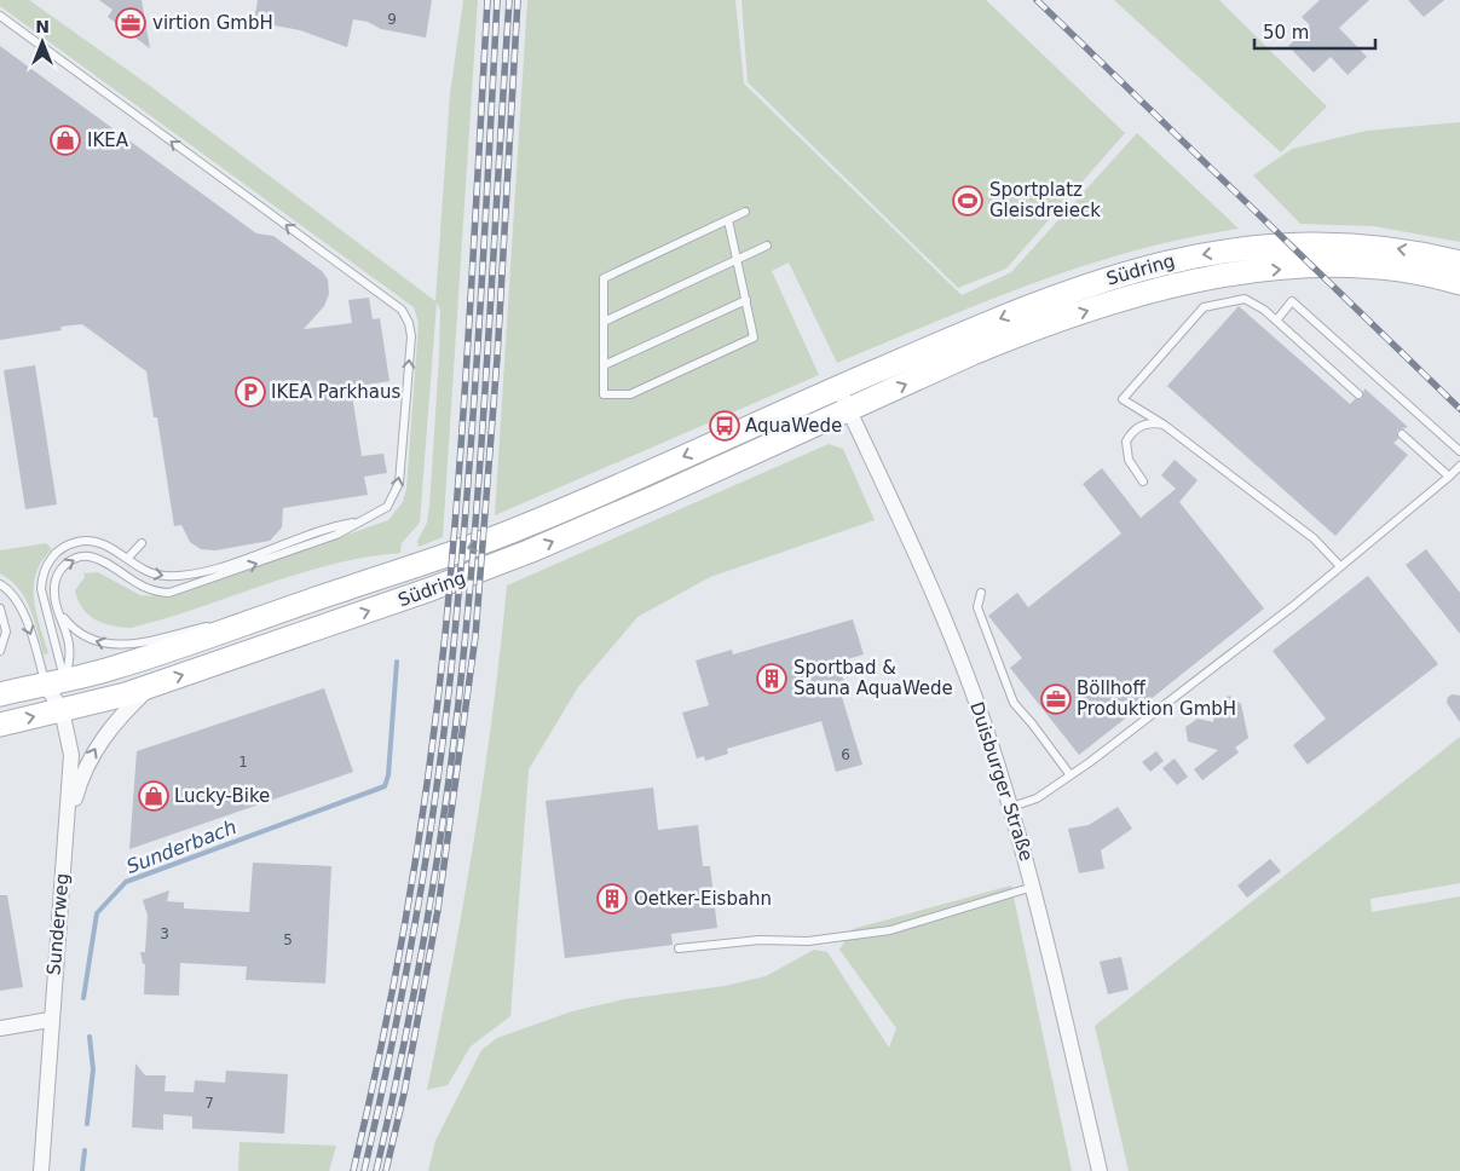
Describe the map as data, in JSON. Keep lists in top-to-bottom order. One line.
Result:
{"streets":{"main road":["Südring"],"street":["Duisburger Straße","Sunderweg"]},"crossings":[["Südring","Duisburger Straße"],["Südring","Sunderweg"]],"water":["Sunderbach"],"places":{"office":["virtion GmbH","Böllhoff Produktion GmbH"],"shop":["IKEA","Lucky-Bike"],"sports":["Sportplatz Gleisdreieck"],"parking":["IKEA Parkhaus"],"bus stop":["AquaWede"],"building":["Sportbad & Sauna AquaWede","Oetker-Eisbahn"]},"house_numbers":["9","6","1","3","5","7"],"scale_bar":"50 m","north":"top"}
